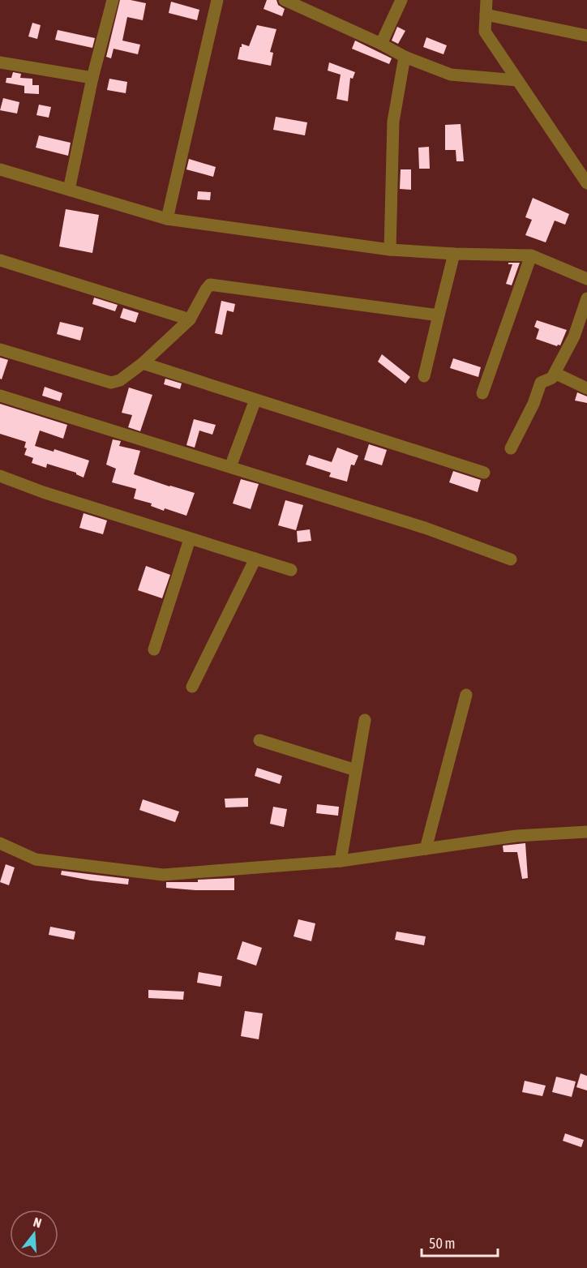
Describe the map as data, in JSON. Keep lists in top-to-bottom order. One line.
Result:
{"scale_bar":"50 m","north":"top"}
